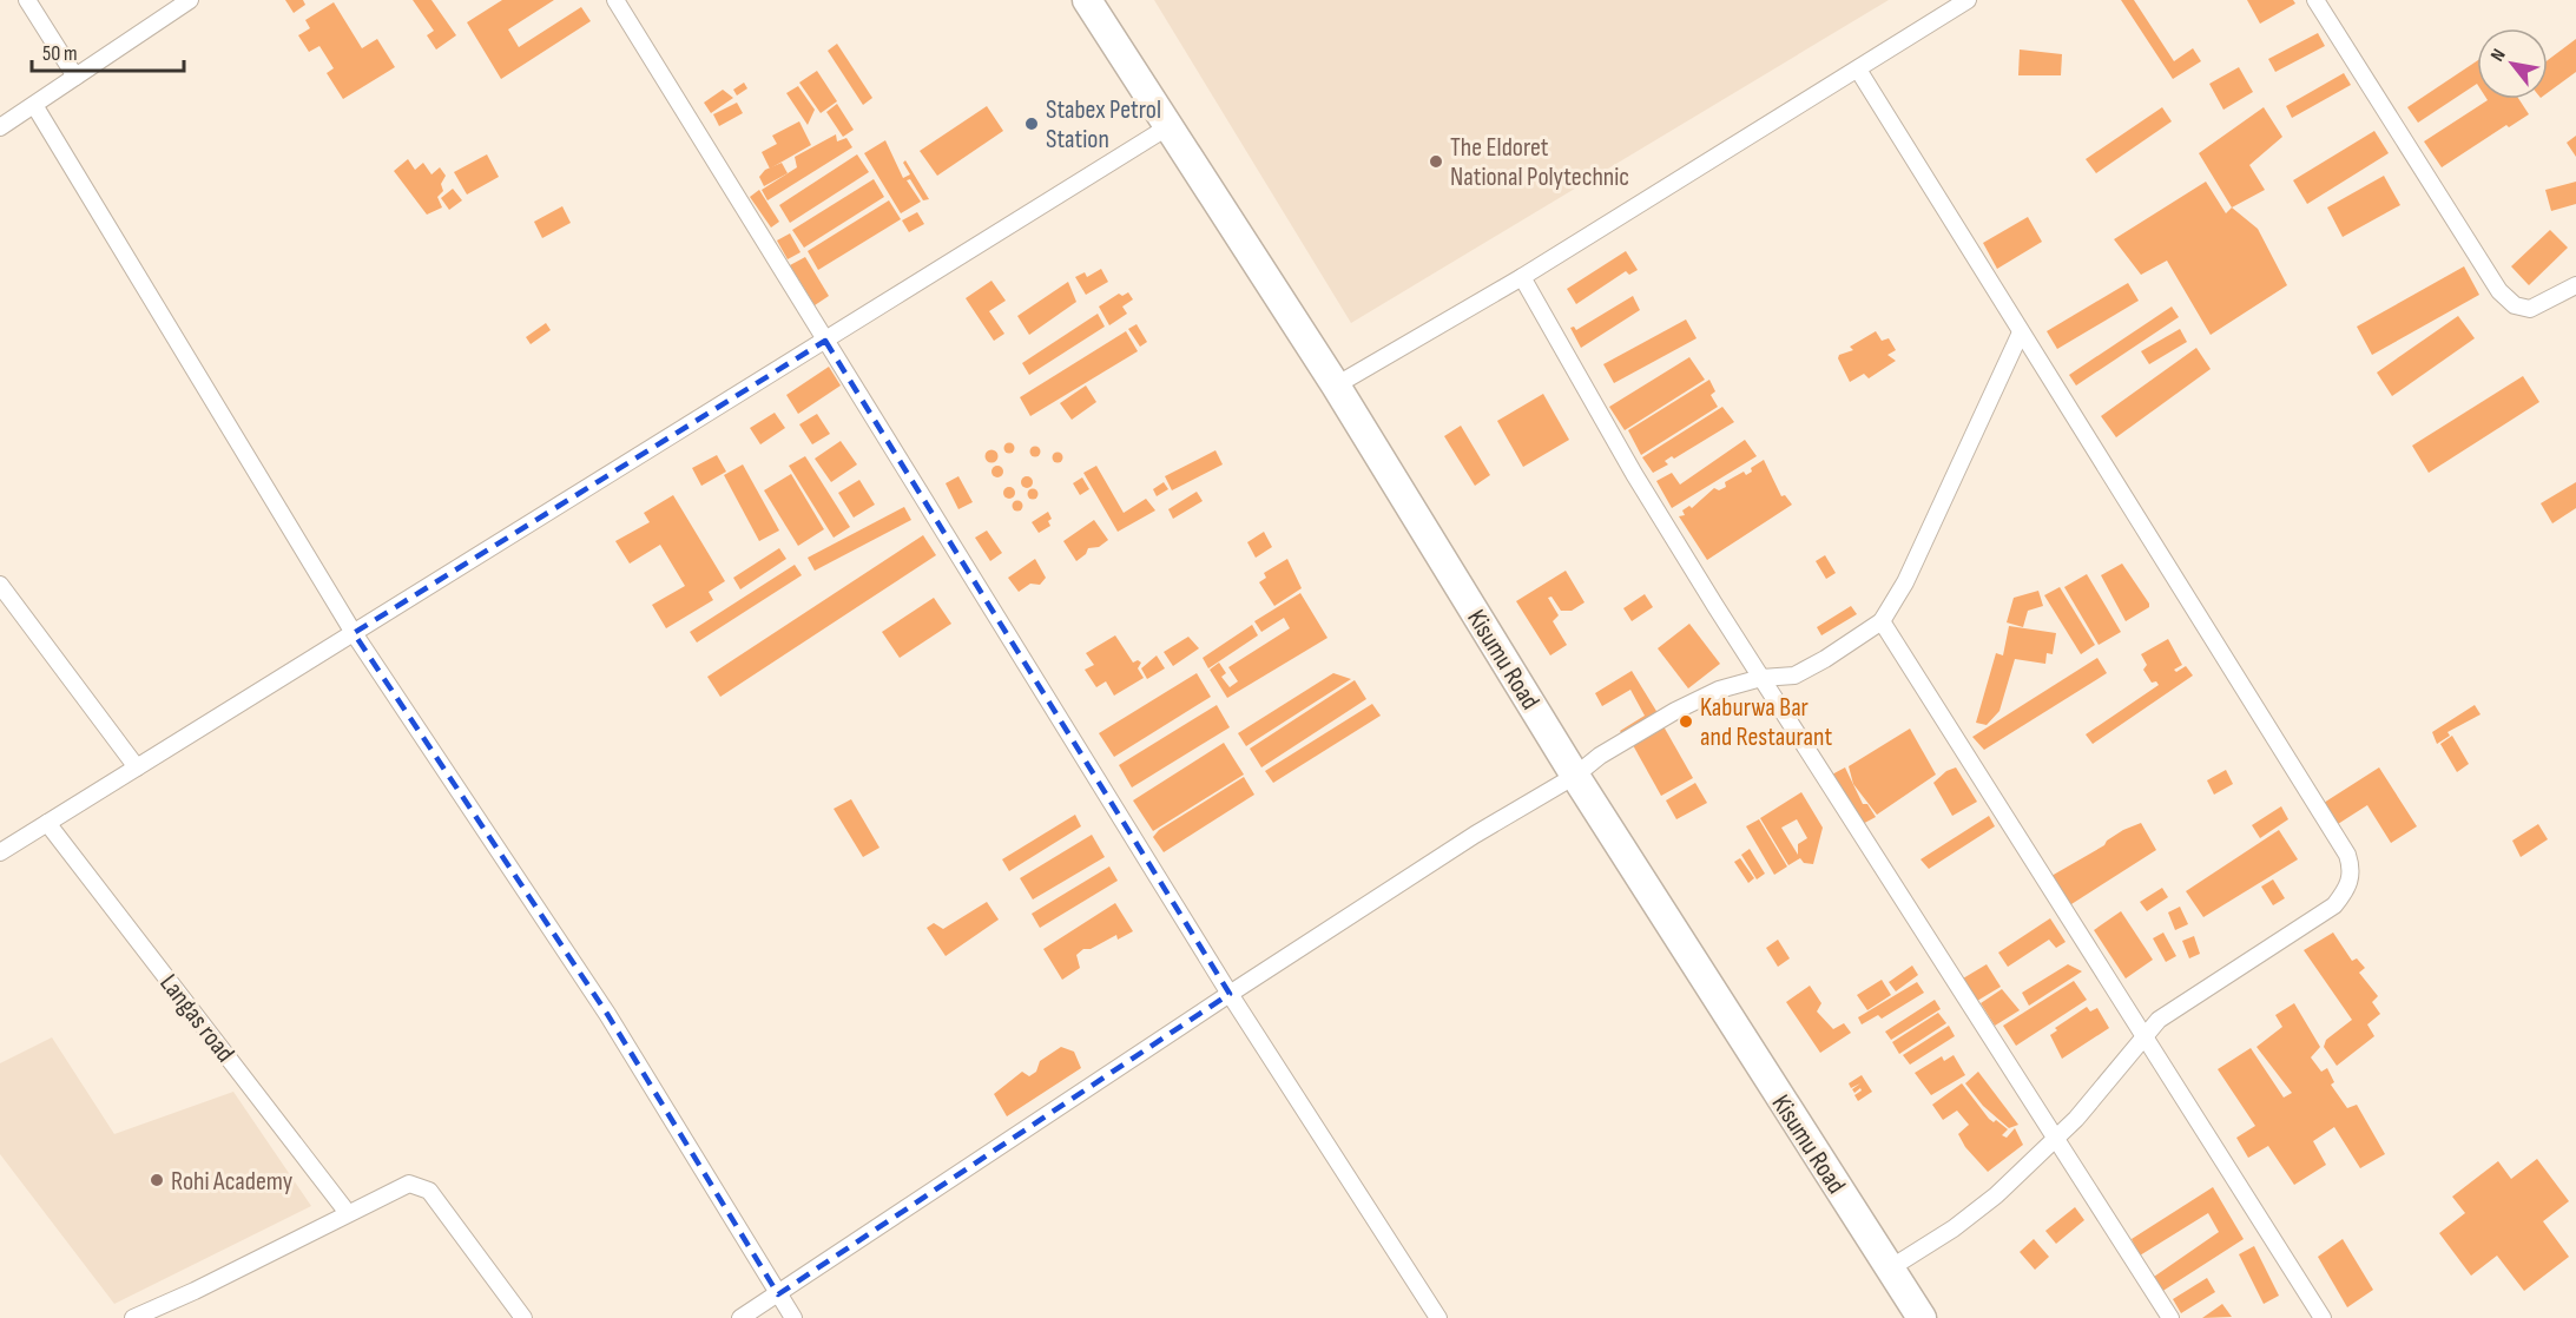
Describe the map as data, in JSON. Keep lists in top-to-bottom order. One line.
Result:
{"streets":{"highway":["Kisumu Road"],"street":["Langas road"]},"places":["Stabex Petrol Station","The Eldoret National Polytechnic","Kaburwa Bar and Restaurant","Rohi Academy"],"scale_bar":"50 m","north":"top left"}
